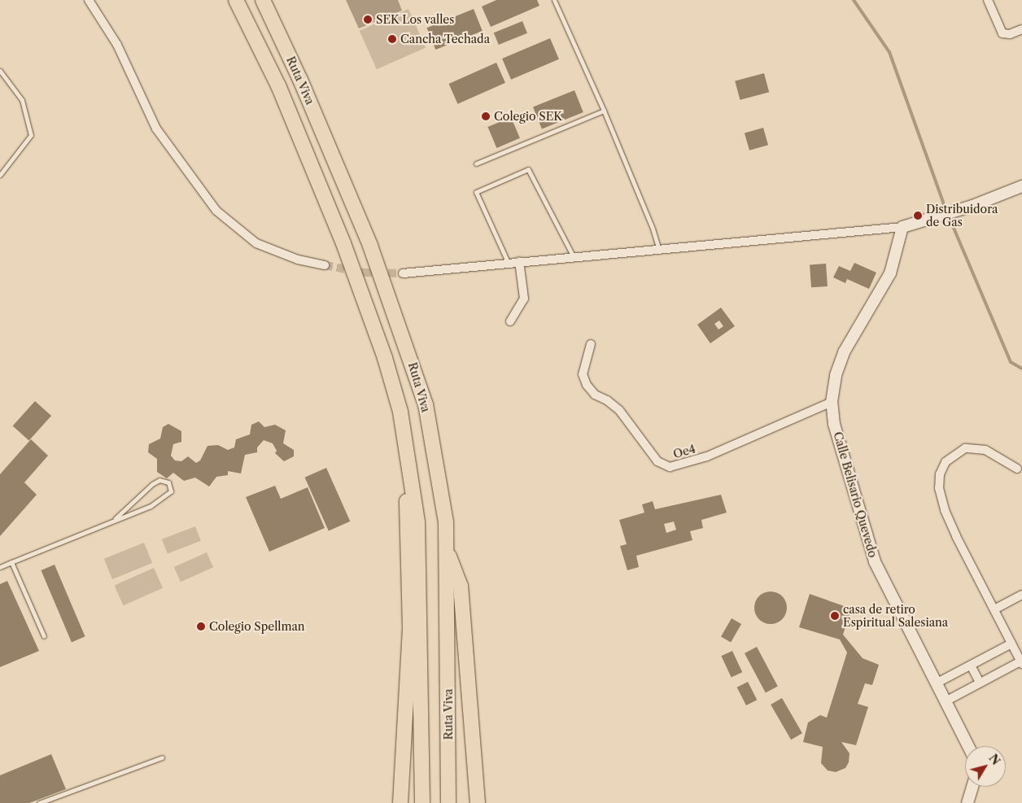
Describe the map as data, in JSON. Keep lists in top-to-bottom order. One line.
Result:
{"streets":{"highway":["Ruta Viva"],"street":["Oe4","Calle Belisario Quevedo"]},"crossings":[["Oe4","Calle Belisario Quevedo"]],"places":["SEK Los valles","Cancha Techada","Colegio SEK","Distribuidora de Gas","casa de retiro Espiritual Salesiana","Colegio Spellman"],"north":"top right"}
